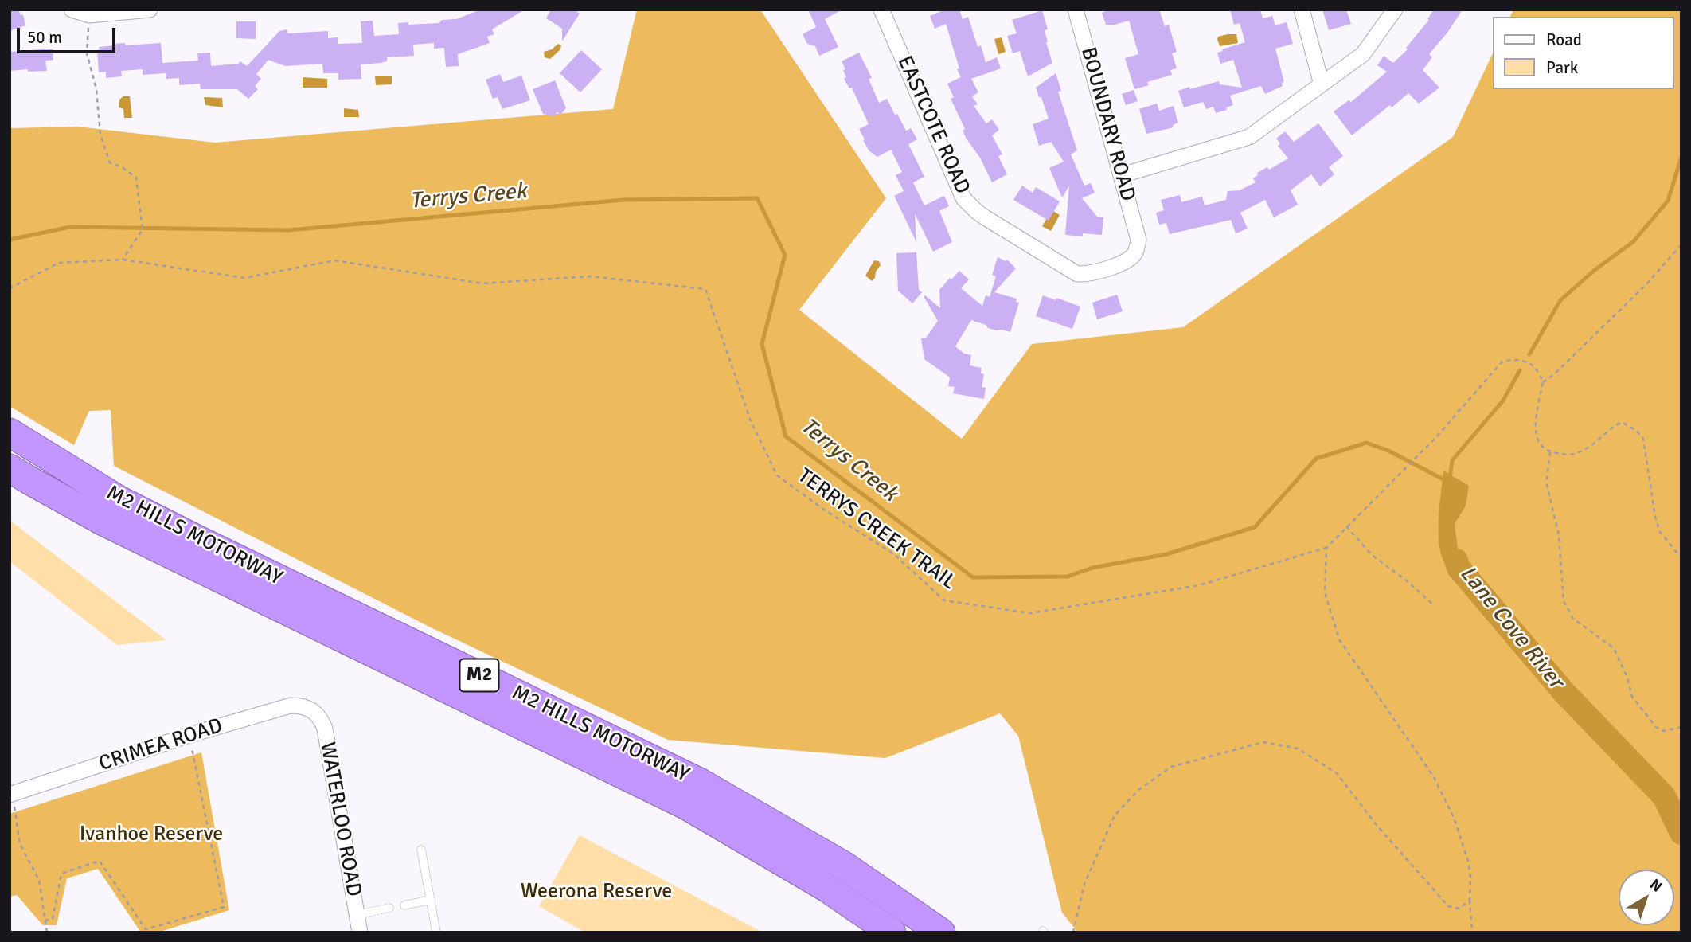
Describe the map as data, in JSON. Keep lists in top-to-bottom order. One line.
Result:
{"streets":{"highway":["M2 HILLS MOTORWAY","M2"],"street":["BOUNDARY ROAD","EASTCOTE ROAD","CRIMEA ROAD","WATERLOO ROAD"],"path":["TERRYS CREEK TRAIL"]},"crossings":[["BOUNDARY ROAD","EASTCOTE ROAD"],["CRIMEA ROAD","WATERLOO ROAD"]],"water":["Terrys Creek","Lane Cove River"],"parks":["Ivanhoe Reserve","Weerona Reserve"],"legend":["Road","Park"],"scale_bar":"50 m","north":"top right"}
